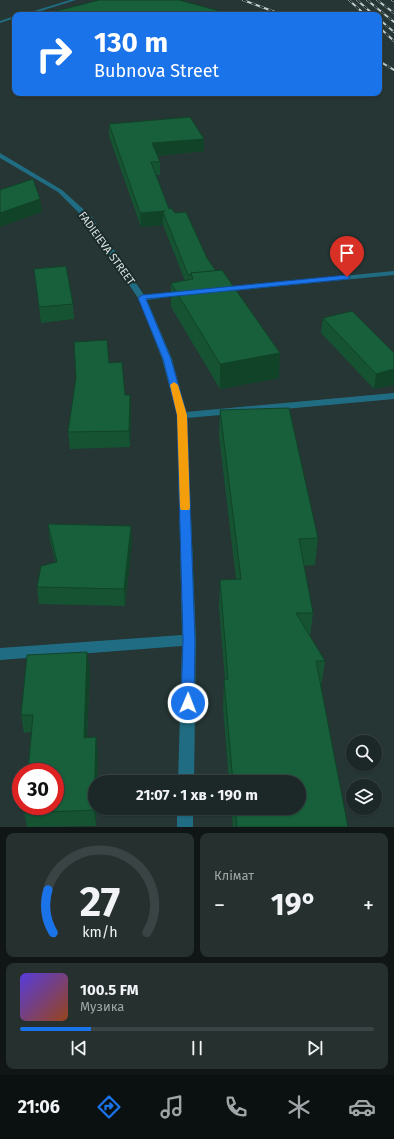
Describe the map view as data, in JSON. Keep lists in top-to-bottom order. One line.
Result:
{"streets":{"street":["FADIEIEVA STREET"]},"page":{"turn":["130 m","Bubnova Street"],"limit":"30","trip":"21:07 · 1 хв · 190 m","tile":"Клімат","heat":["−","19°","+"],"song":["100.5 FM","Музика"],"tabs":"21:06","gauge":["27","km/h"]}}
